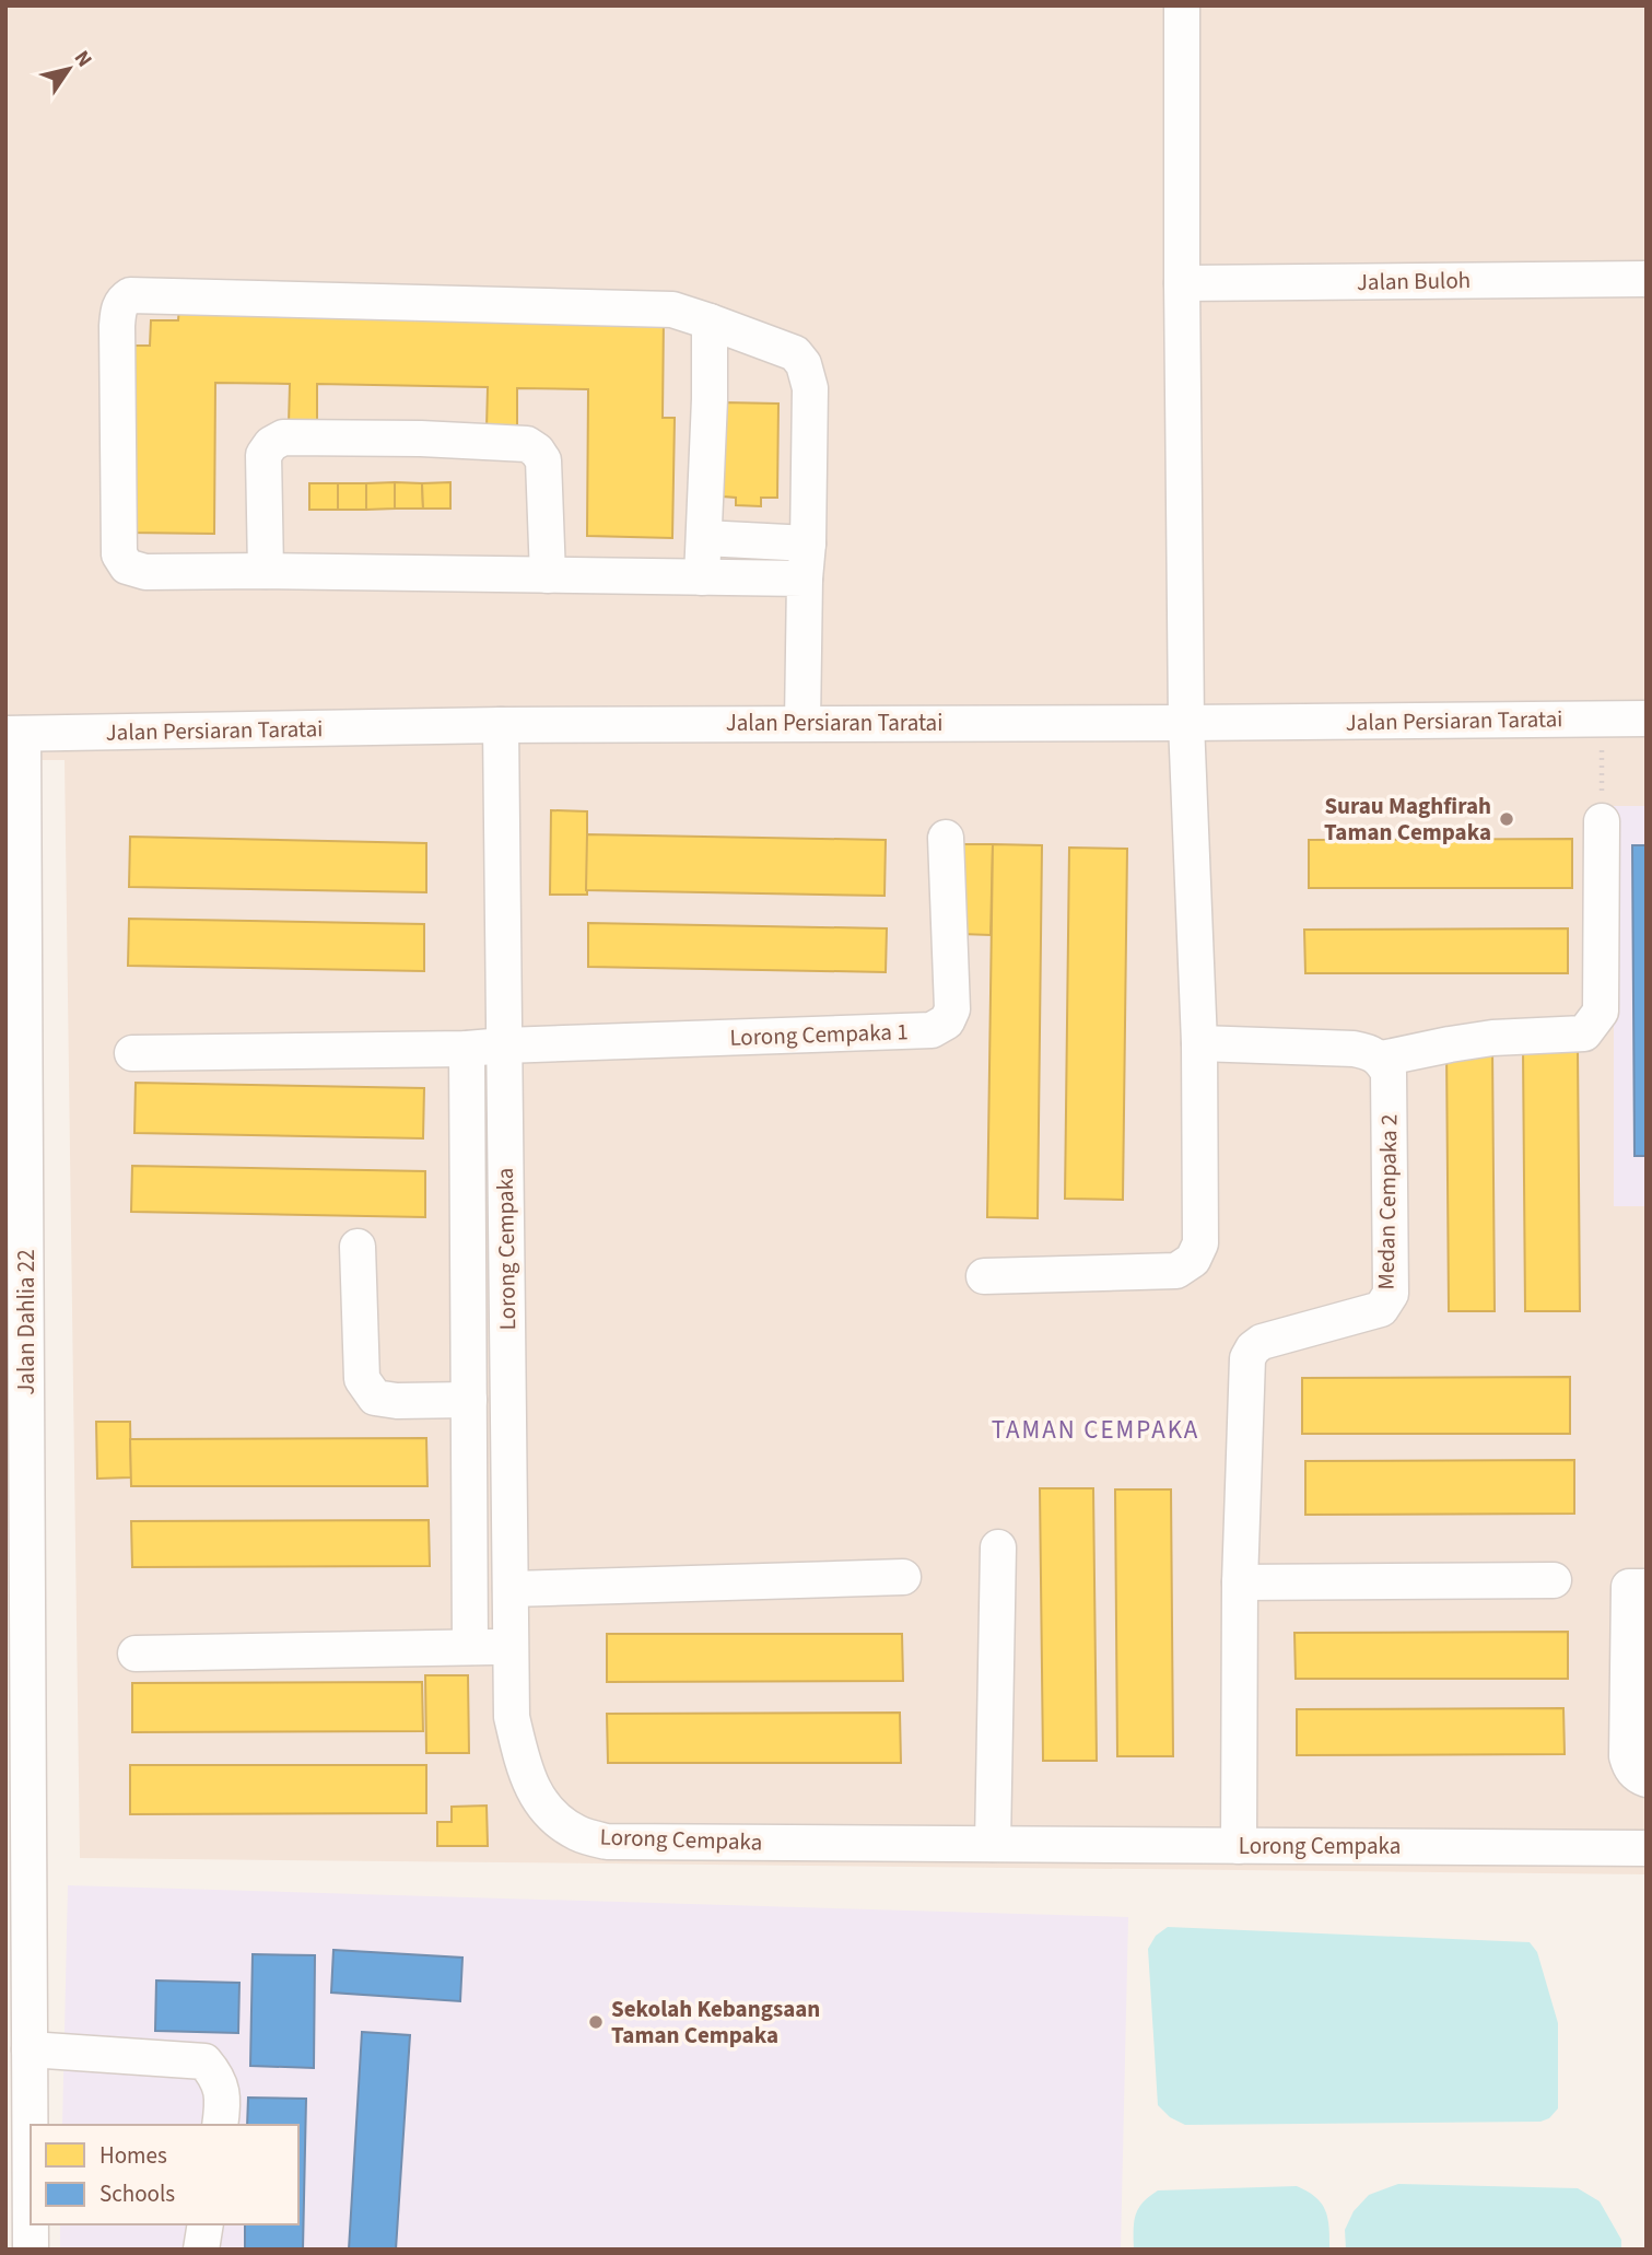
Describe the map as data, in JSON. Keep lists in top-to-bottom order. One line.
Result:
{"streets":{"street":["Jalan Buloh","Jalan Persiaran Taratai","Lorong Cempaka 1","Medan Cempaka 2","Lorong Cempaka","Jalan Dahlia 22"]},"crossings":[["Jalan Persiaran Taratai","Lorong Cempaka"],["Jalan Persiaran Taratai","Jalan Dahlia 22"],["Lorong Cempaka 1","Lorong Cempaka"],["Medan Cempaka 2","Lorong Cempaka"]],"districts":["TAMAN CEMPAKA"],"places":["Surau Maghfirah Taman Cempaka","Sekolah Kebangsaan Taman Cempaka"],"legend":["Homes","Schools"],"north":"top right"}
